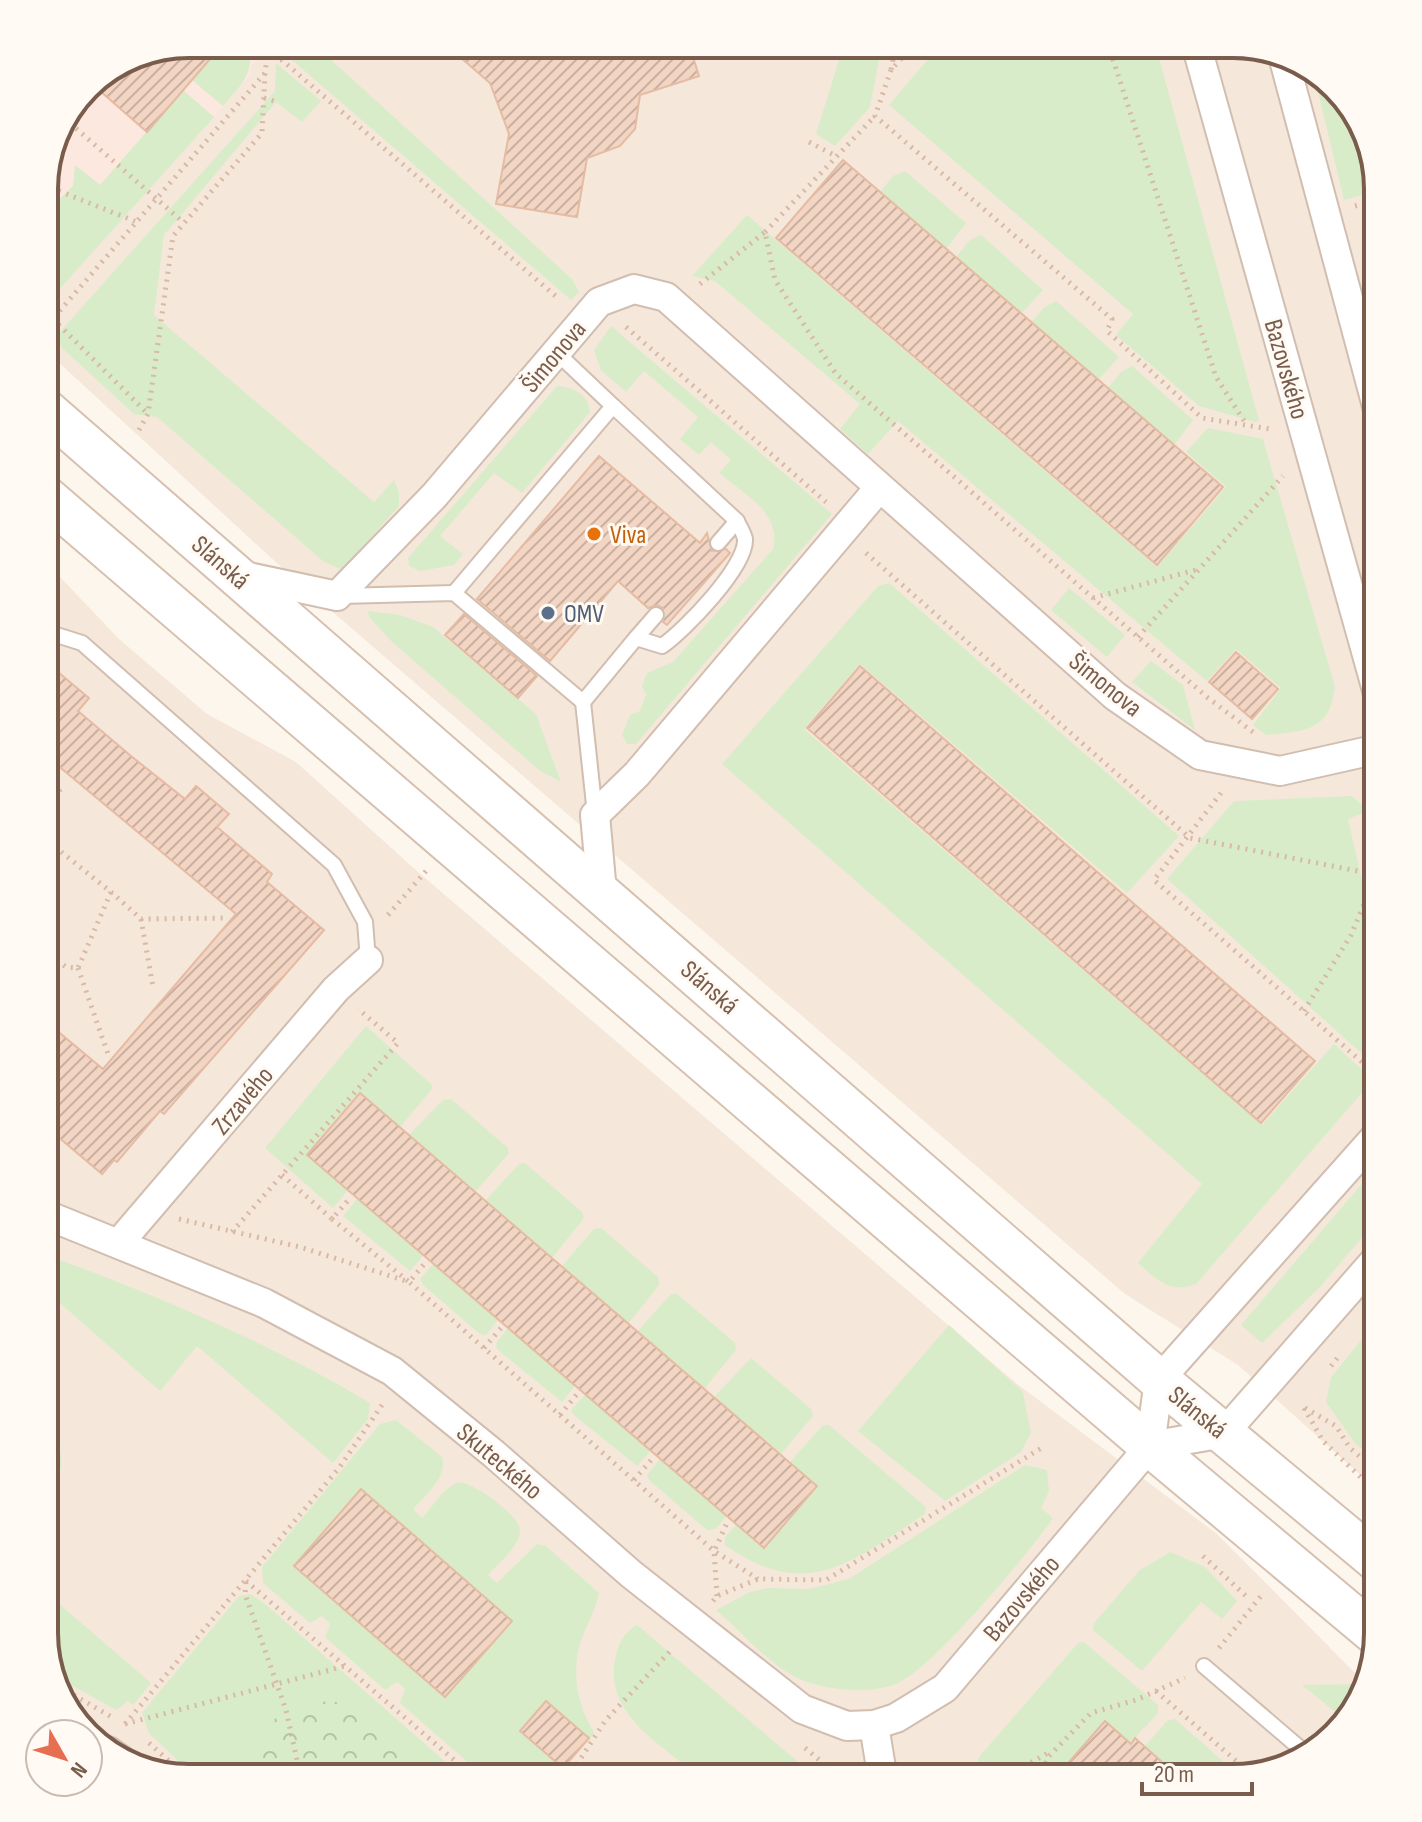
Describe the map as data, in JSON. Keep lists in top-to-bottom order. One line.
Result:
{"streets":{"main road":["Slánská"],"street":["Šimonova","Bazovského","Zrzavého","Skuteckého"]},"crossings":[["Bazovského","Skuteckého"],["Zrzavého","Skuteckého"]],"places":["Viva","OMV"],"scale_bar":"20 m","north":"bottom right"}
